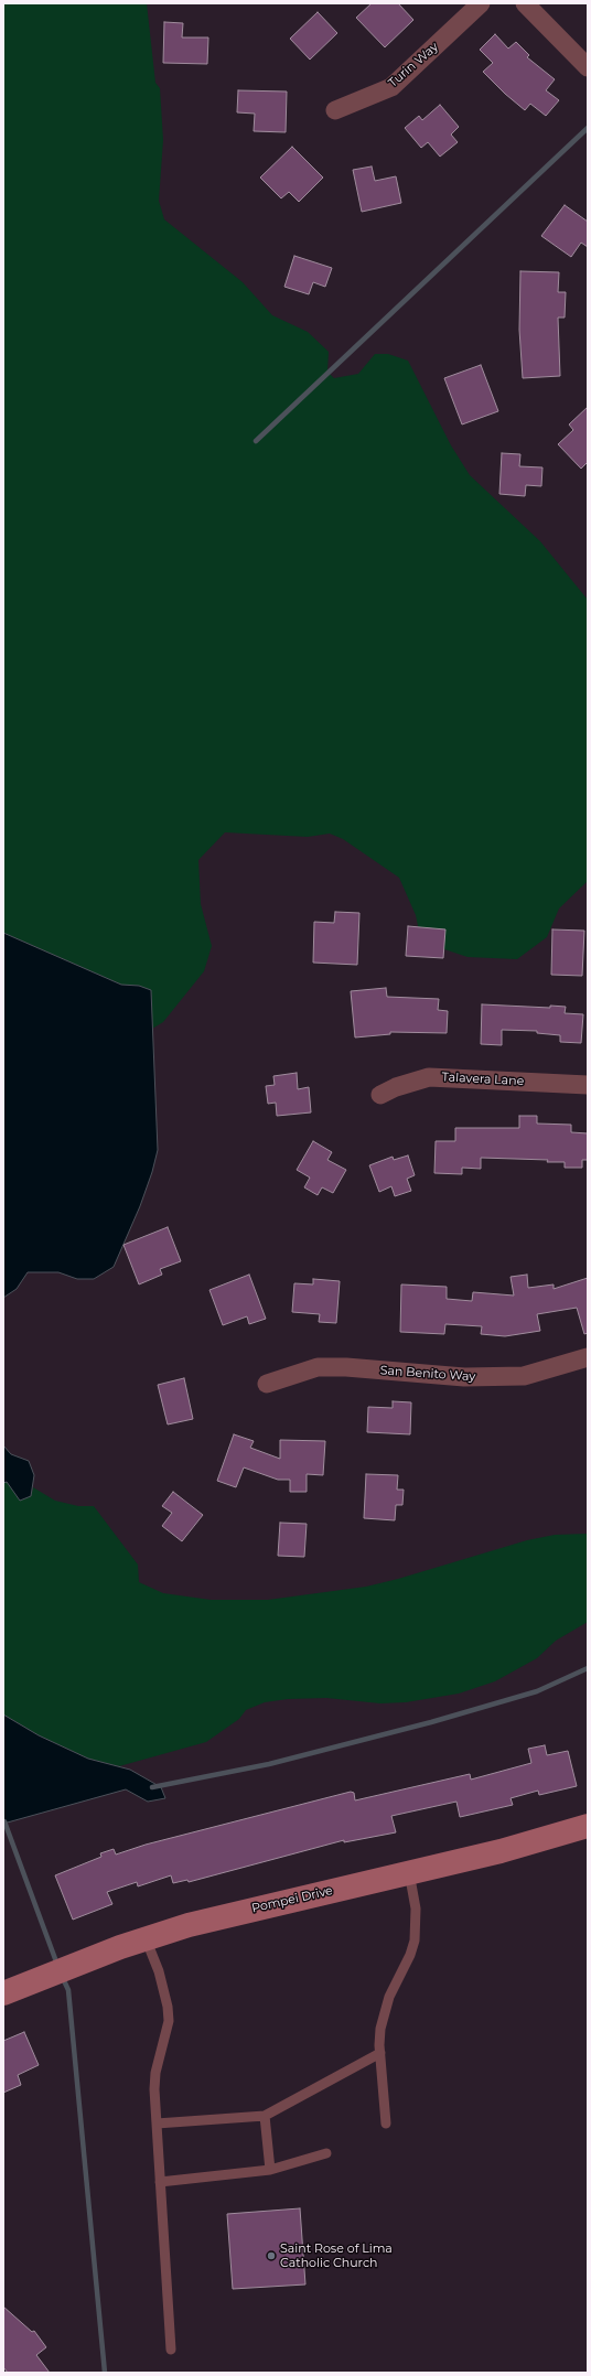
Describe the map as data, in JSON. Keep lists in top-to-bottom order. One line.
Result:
{"streets":{"street":["Turin Way","Talavera Lane","San Benito Way","Pompei Drive"]},"places":["Saint Rose of Lima Catholic Church"]}
